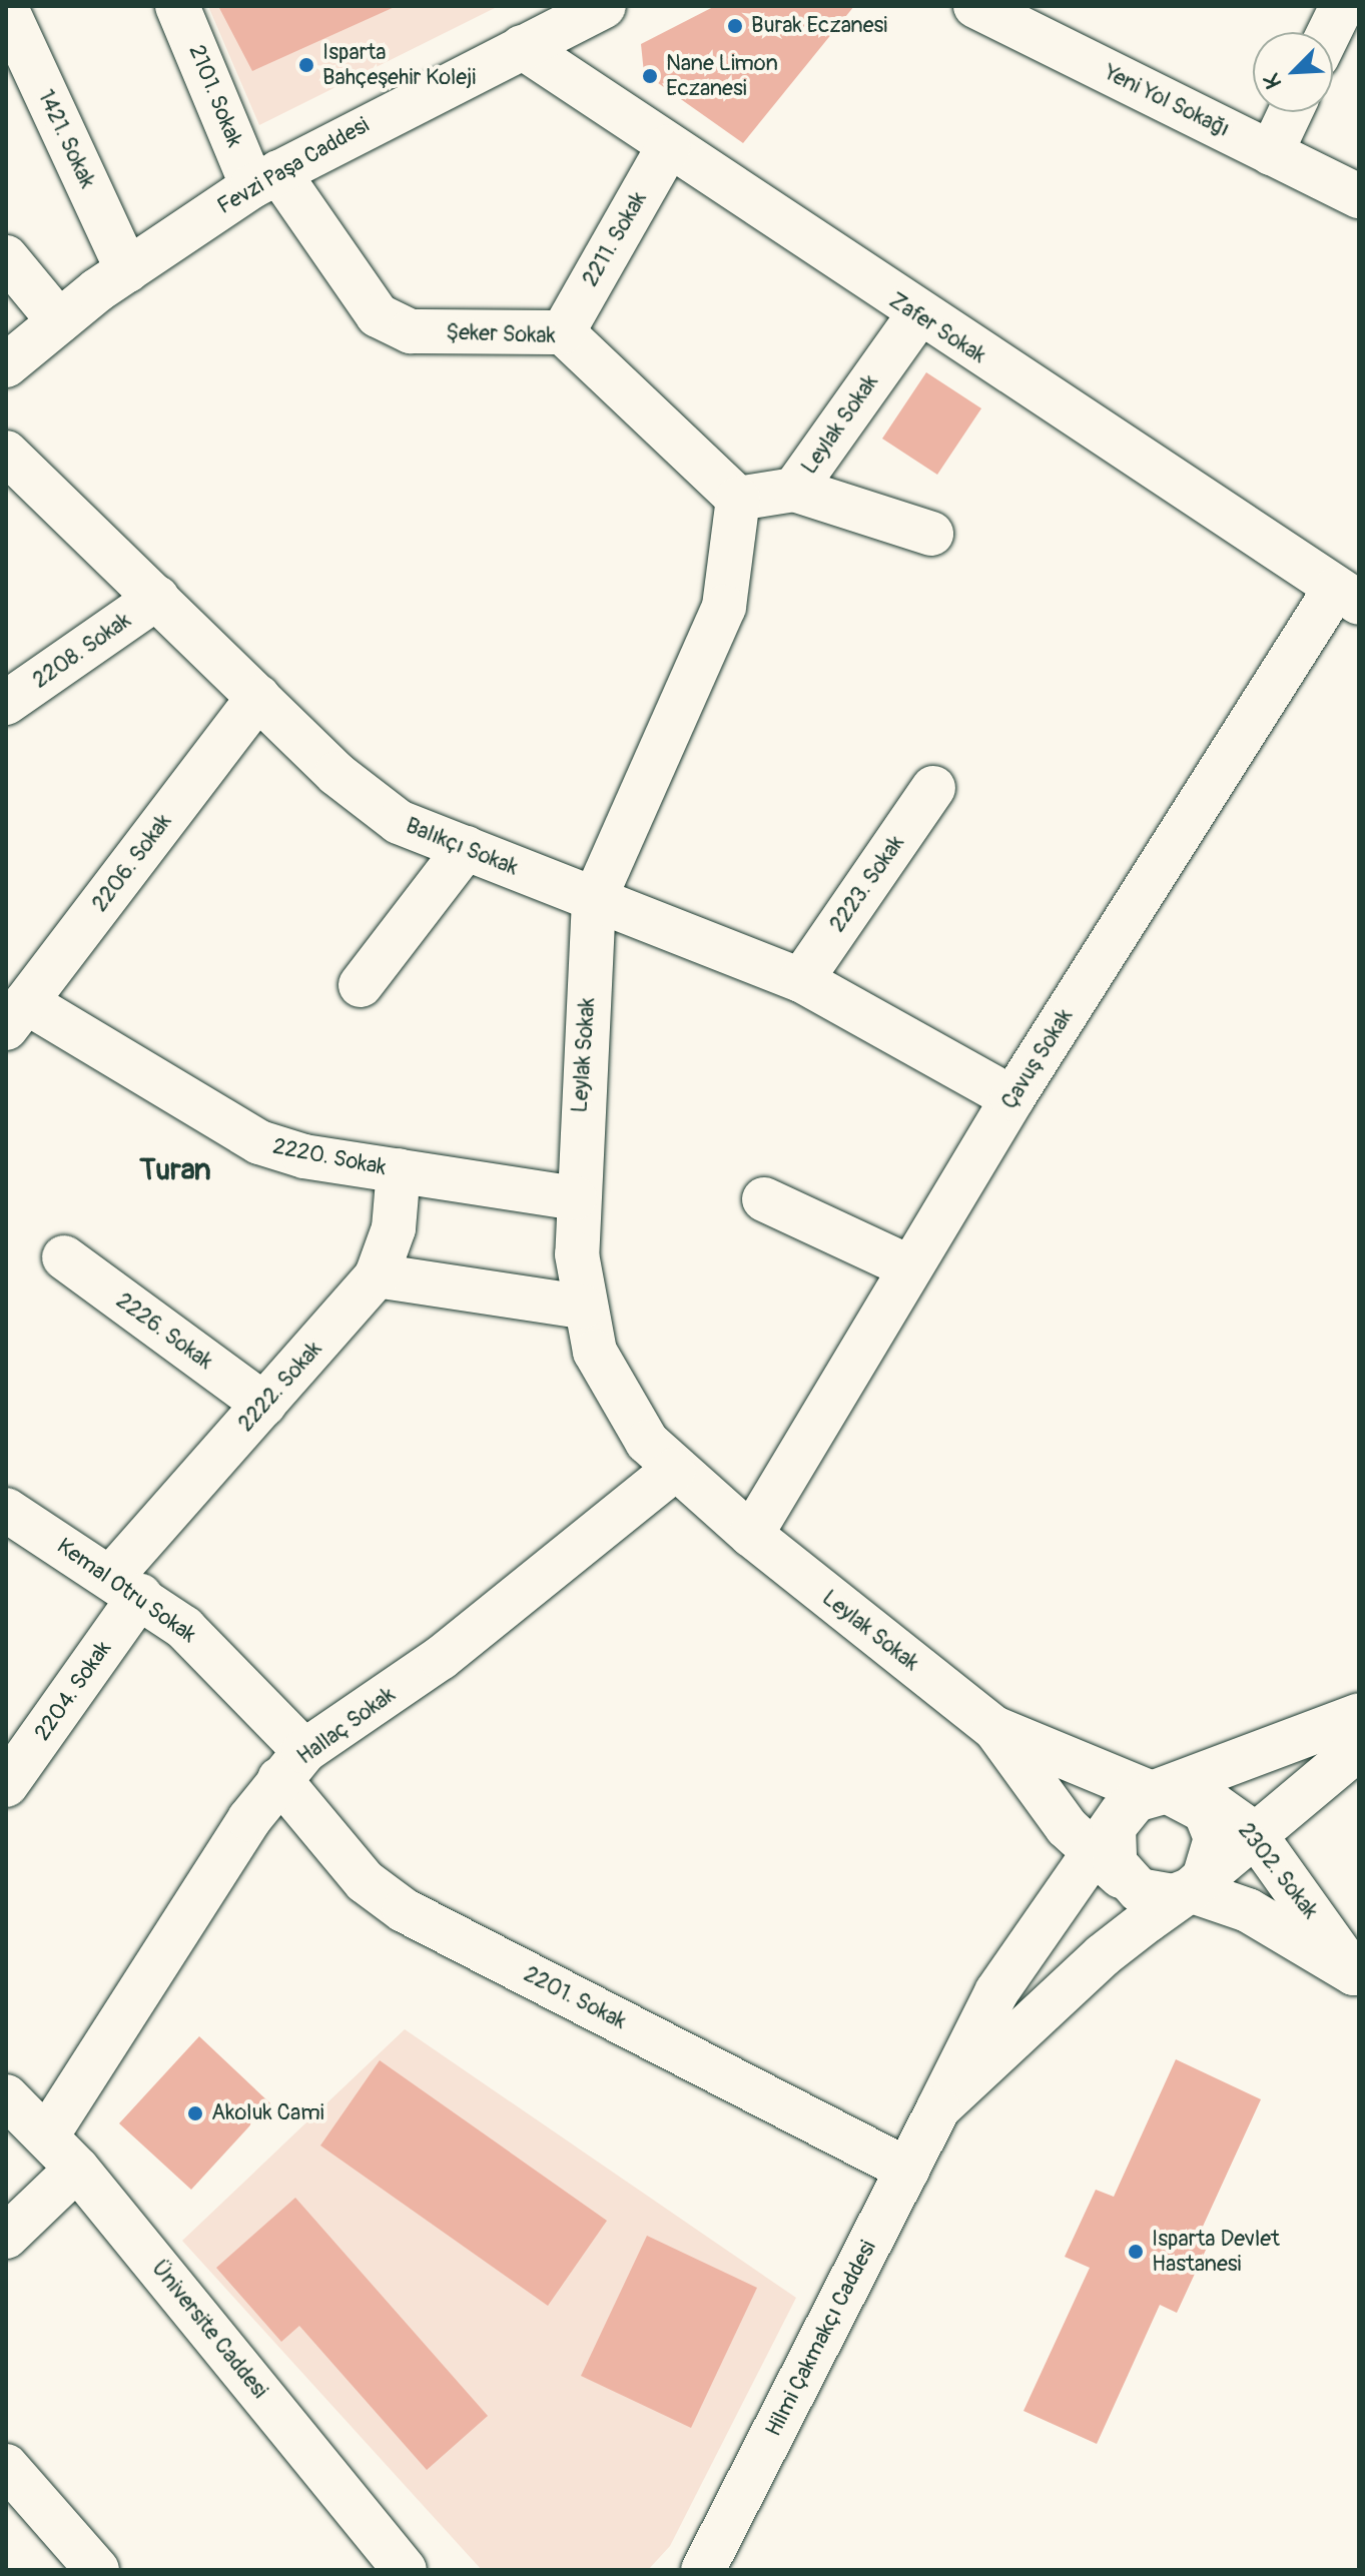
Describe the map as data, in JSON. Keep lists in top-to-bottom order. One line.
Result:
{"streets":{"street":["2101. Sokak","Yeni Yol Sokağı","1421. Sokak","Fevzi Paşa Caddesi","2211. Sokak","Zafer Sokak","Şeker Sokak","Leylak Sokak","2208. Sokak","Balıkçı Sokak","2206. Sokak","2223. Sokak","Çavuş Sokak","2220. Sokak","2226. Sokak","2222. Sokak","Kemal Otru Sokak","2204. Sokak","Hallaç Sokak","2302. Sokak","2201. Sokak","Üniversite Caddesi","Hilmi Çakmakçı Caddesi"]},"crossings":[["2101. Sokak","Fevzi Paşa Caddesi"],["2101. Sokak","Şeker Sokak"],["1421. Sokak","Fevzi Paşa Caddesi"],["Fevzi Paşa Caddesi","Zafer Sokak"],["Fevzi Paşa Caddesi","Şeker Sokak"],["2211. Sokak","Zafer Sokak"],["2211. Sokak","Şeker Sokak"],["Zafer Sokak","Leylak Sokak"],["Zafer Sokak","Çavuş Sokak"],["Şeker Sokak","Leylak Sokak"],["Leylak Sokak","Balıkçı Sokak"],["Leylak Sokak","Çavuş Sokak"],["Leylak Sokak","2220. Sokak"],["Leylak Sokak","Hallaç Sokak"],["Leylak Sokak","2302. Sokak"],["Leylak Sokak","Hilmi Çakmakçı Caddesi"],["2208. Sokak","Balıkçı Sokak"],["Balıkçı Sokak","2206. Sokak"],["Balıkçı Sokak","2223. Sokak"],["Balıkçı Sokak","Çavuş Sokak"],["2206. Sokak","2220. Sokak"],["2220. Sokak","2222. Sokak"],["2226. Sokak","2222. Sokak"],["2222. Sokak","Kemal Otru Sokak"],["2222. Sokak","2204. Sokak"],["Kemal Otru Sokak","2204. Sokak"],["Kemal Otru Sokak","Hallaç Sokak"],["Kemal Otru Sokak","2201. Sokak"],["Hallaç Sokak","2201. Sokak"],["Hallaç Sokak","Üniversite Caddesi"],["2302. Sokak","Hilmi Çakmakçı Caddesi"],["2201. Sokak","Hilmi Çakmakçı Caddesi"]],"districts":["Turan"],"places":["Burak Eczanesi","Isparta Bahçeşehir Koleji","Nane Limon Eczanesi","Akoluk Cami","Isparta Devlet Hastanesi"],"north":"bottom left"}
